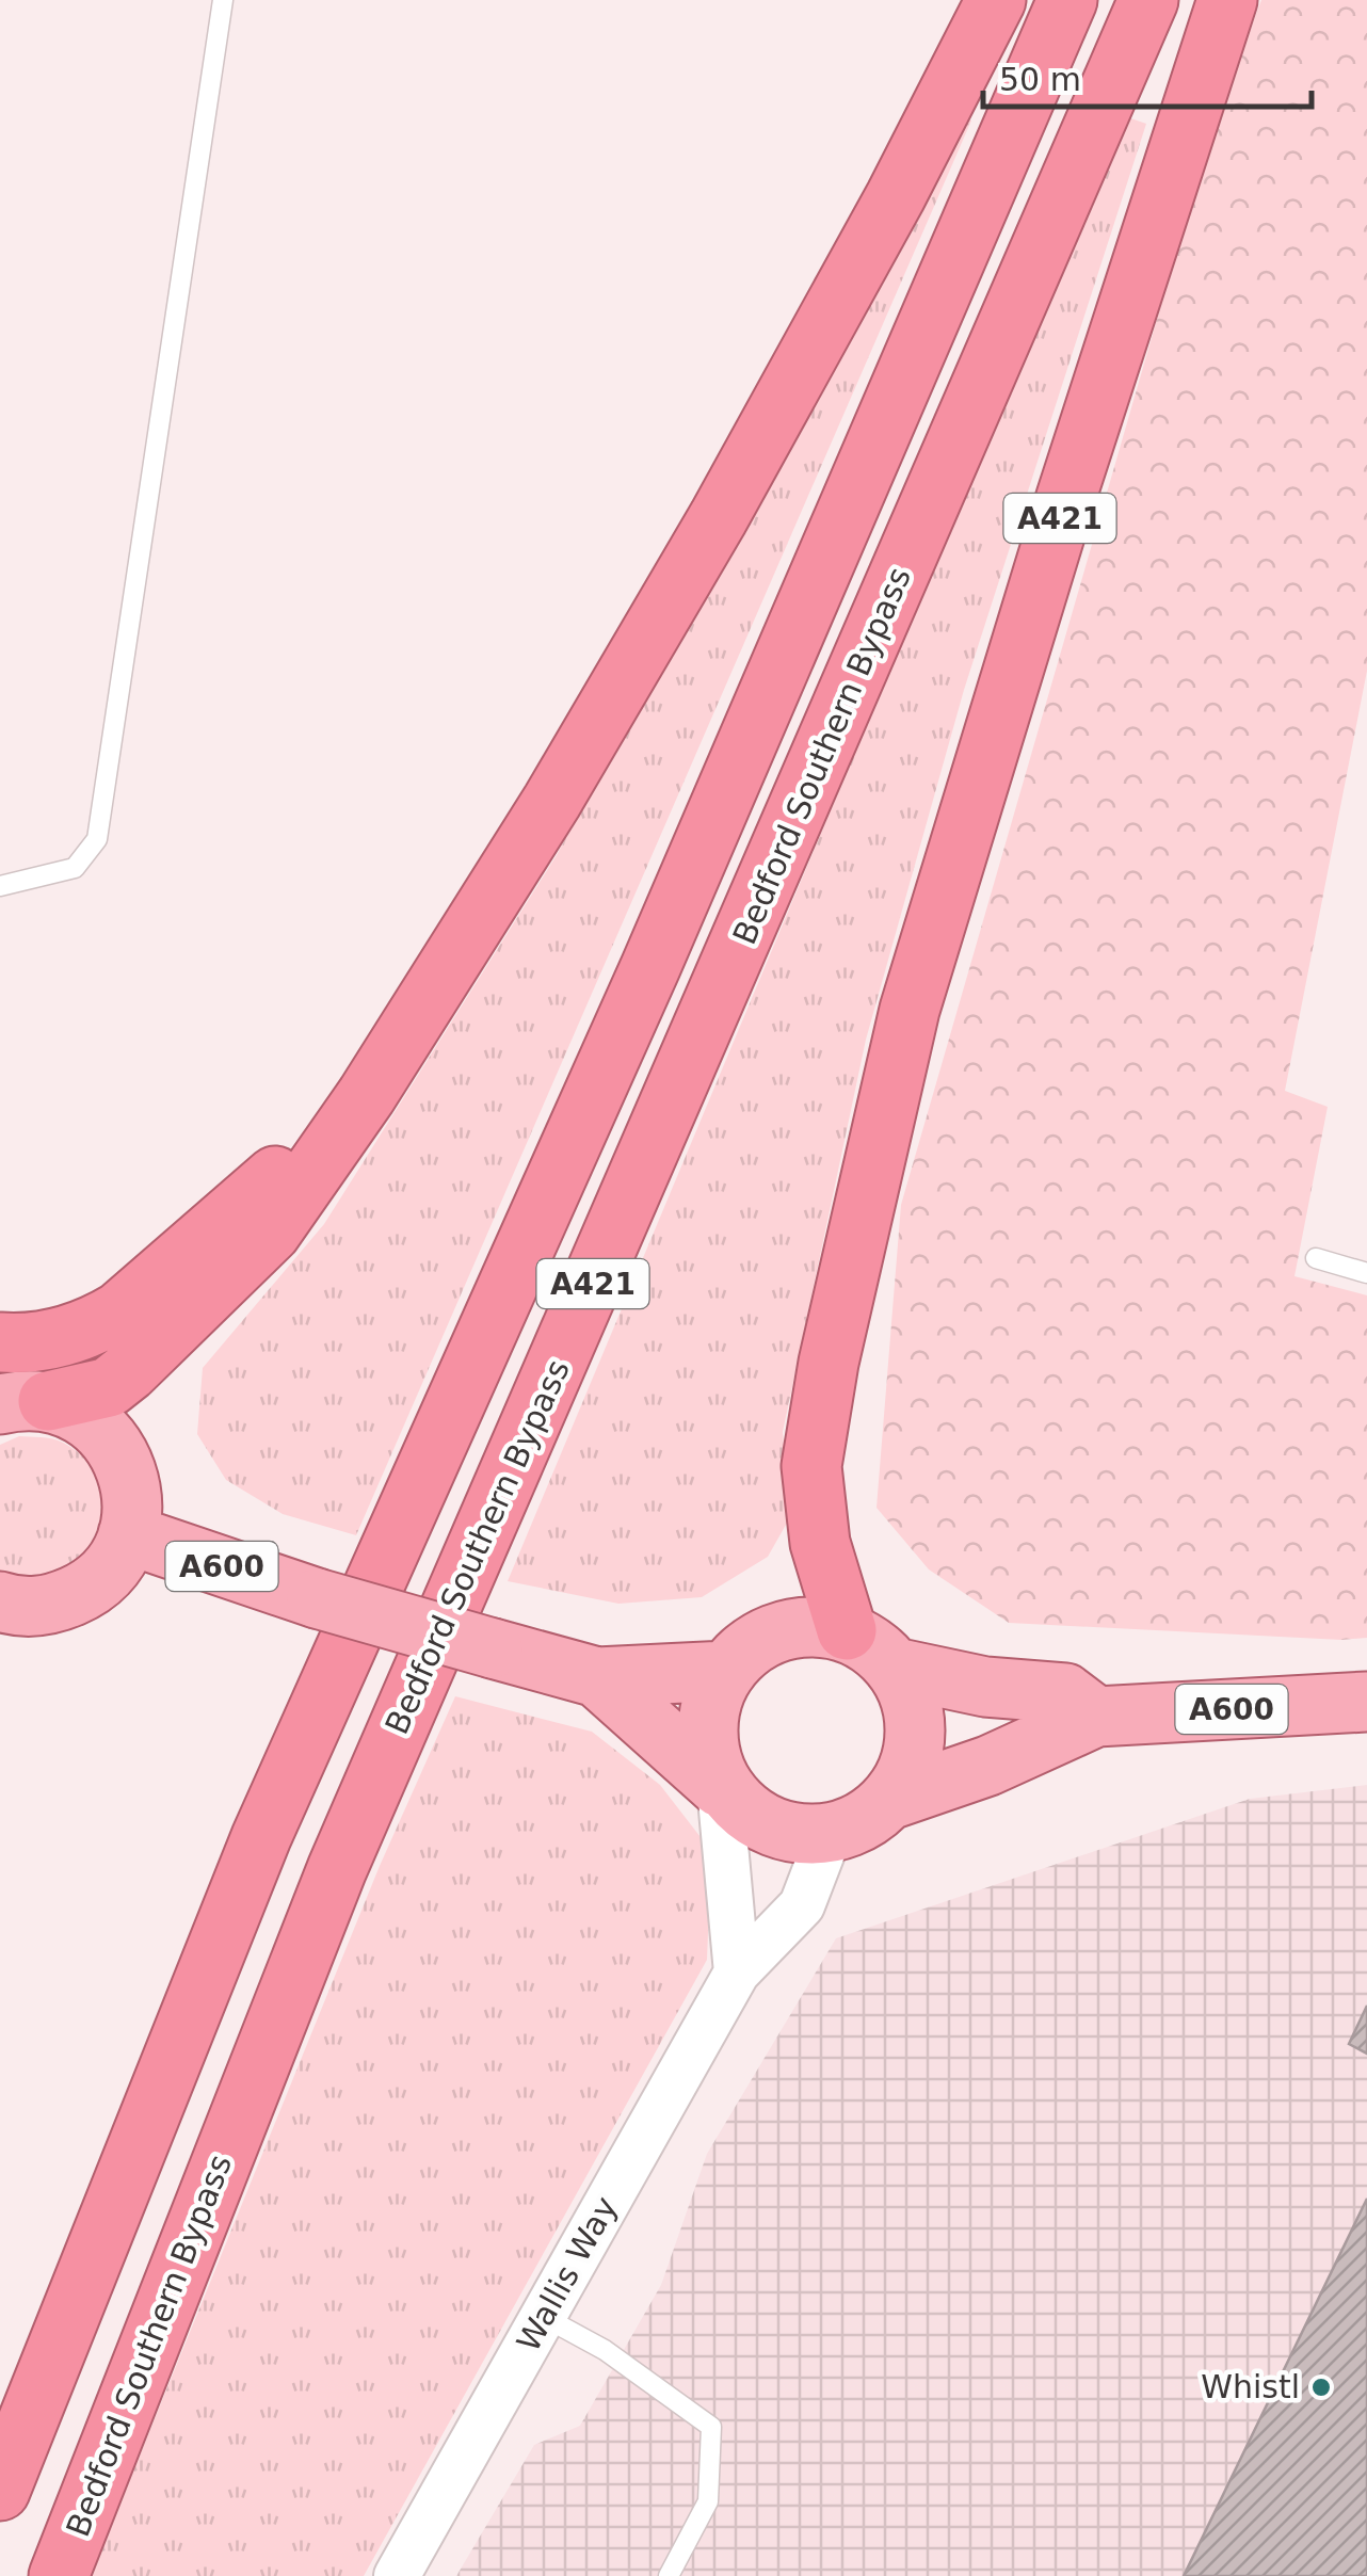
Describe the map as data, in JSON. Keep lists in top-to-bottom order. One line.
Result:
{"streets":{"highway":["A421","Bedford Southern Bypass"],"main road":["A600"],"street":["Wallis Way"]},"crossings":[["A421","A600"],["A421","Wallis Way"],["A600","Wallis Way"]],"places":["Whistl"],"scale_bar":"50 m"}
